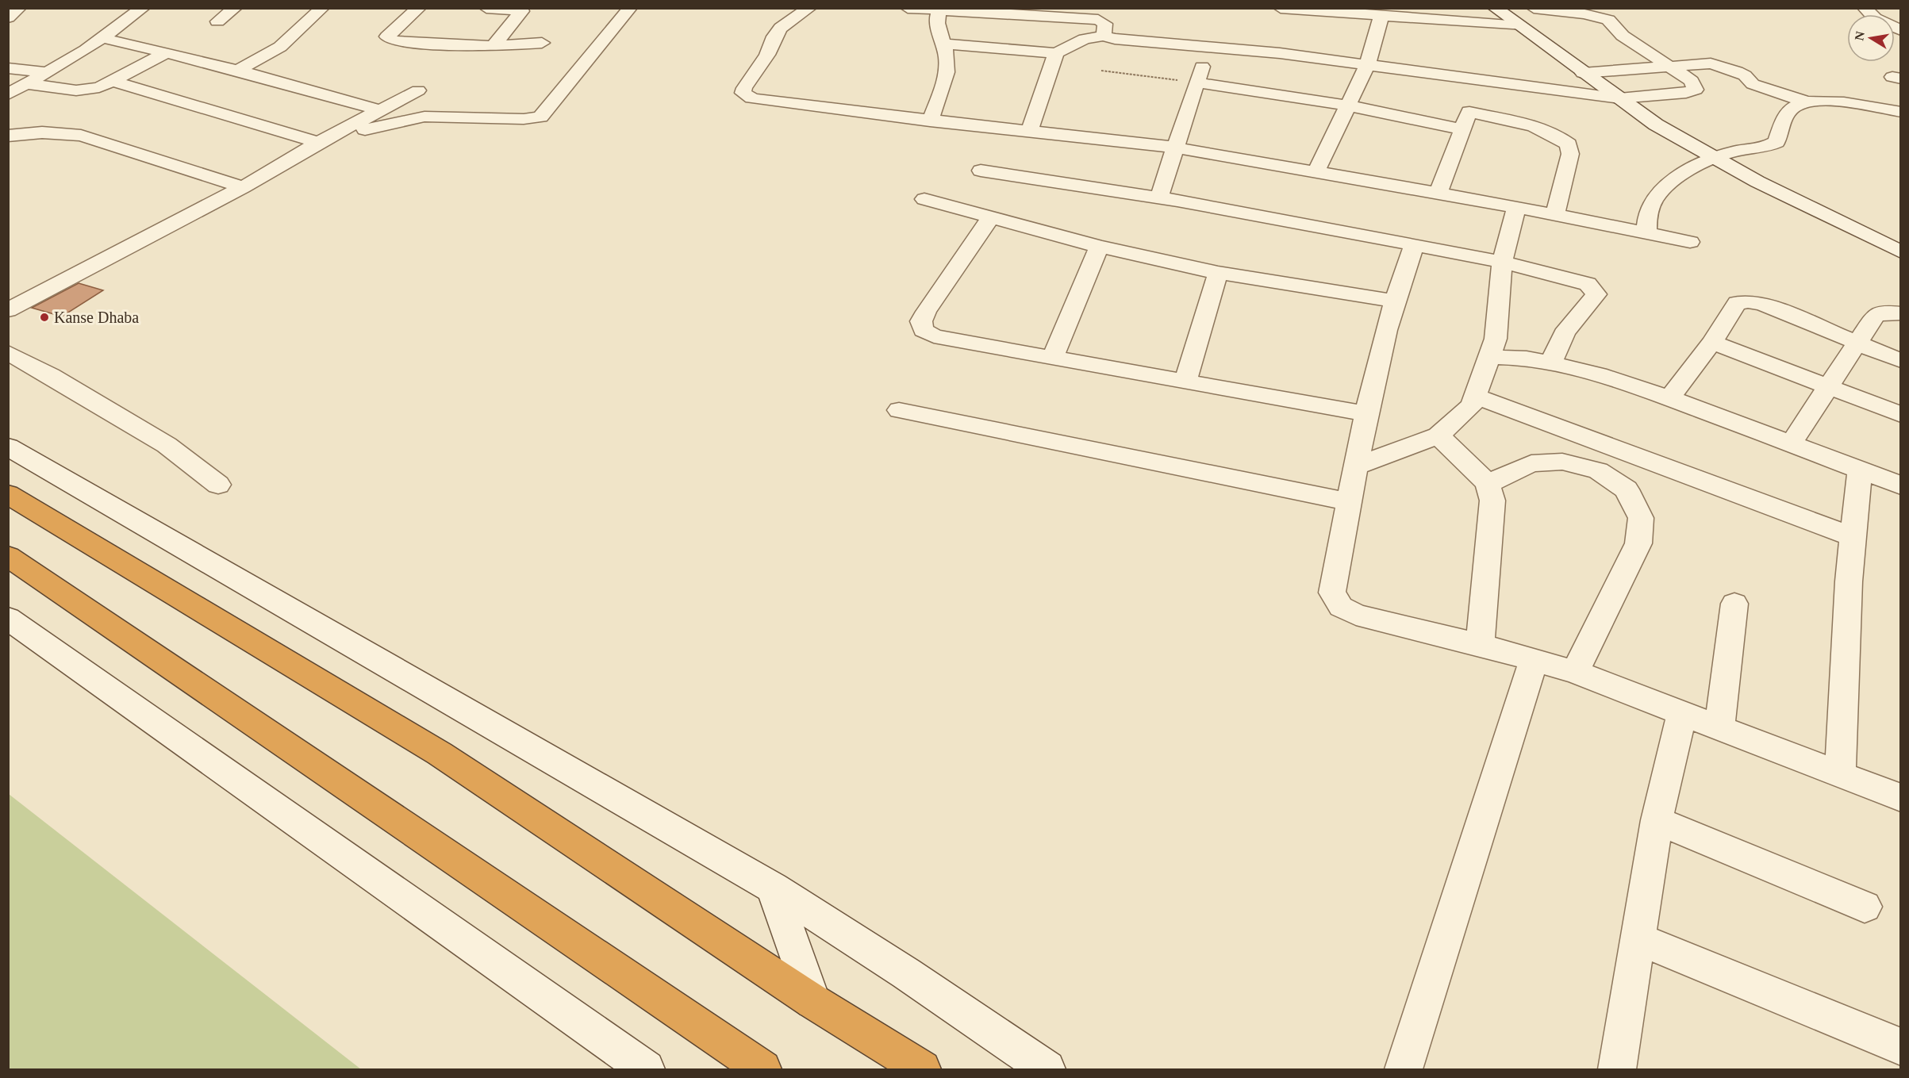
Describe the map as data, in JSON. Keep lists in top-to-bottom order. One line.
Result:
{"places":["Kanse Dhaba"],"north":"left"}
